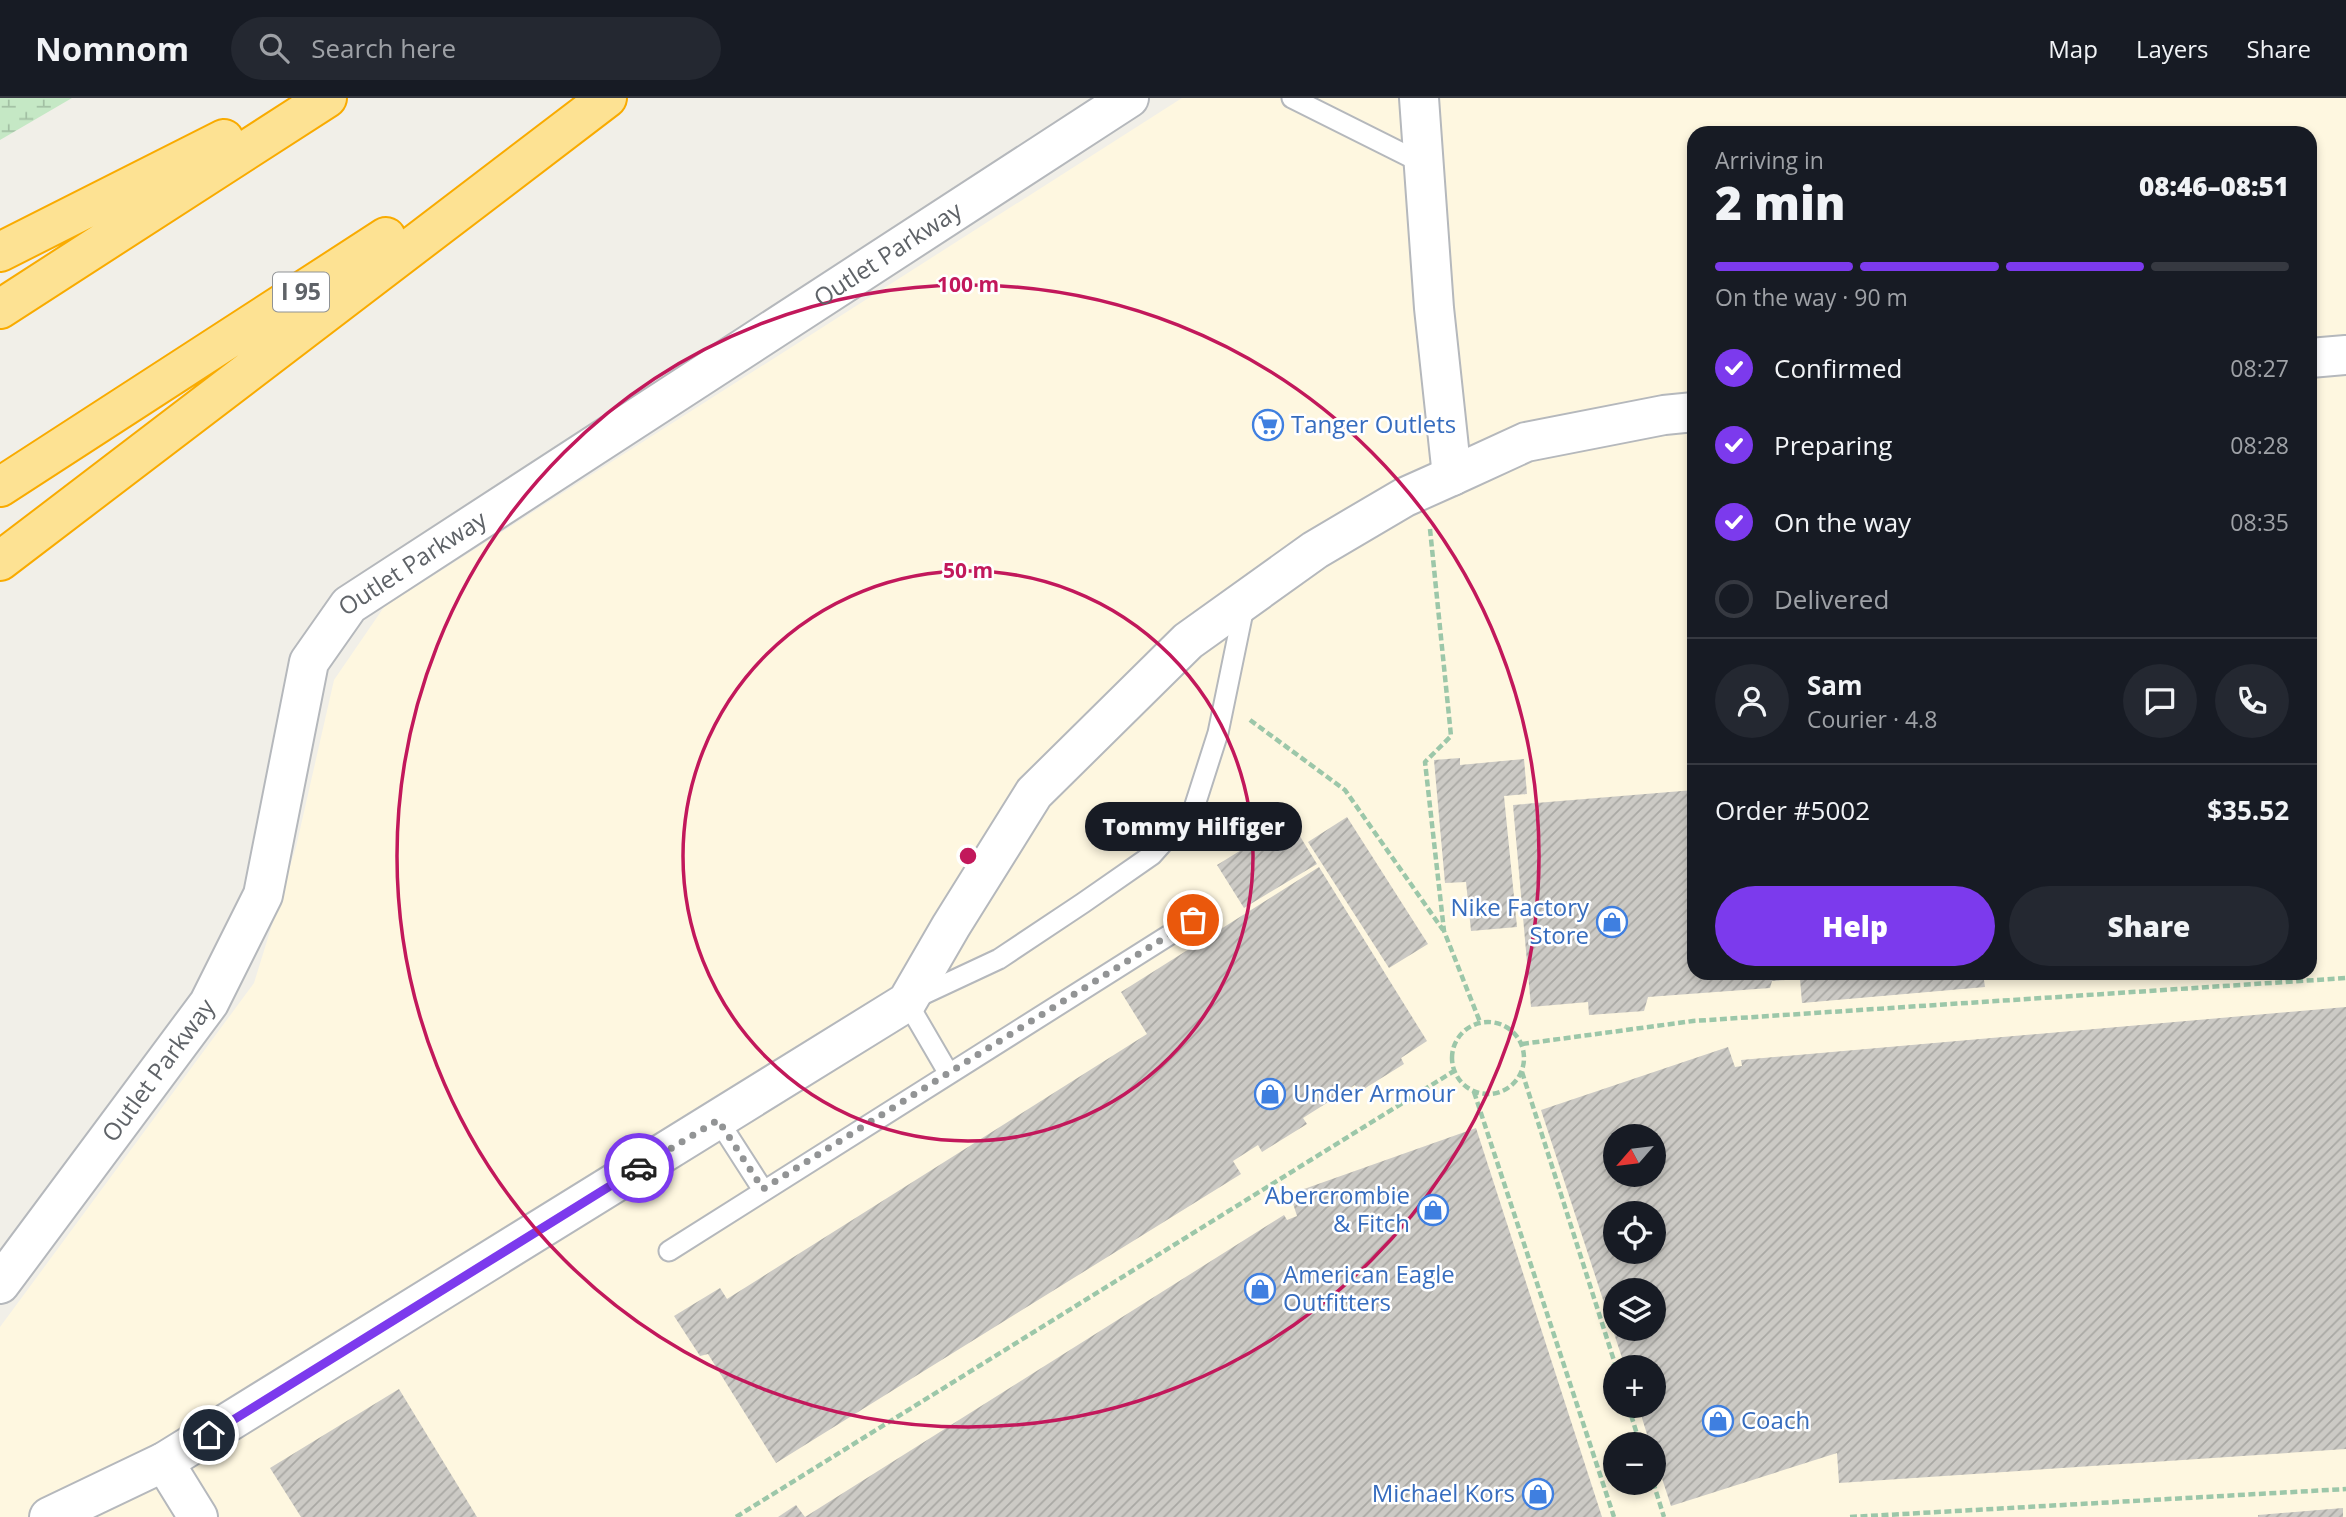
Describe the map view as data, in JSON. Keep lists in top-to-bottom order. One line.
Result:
{"streets":{"highway":["I 95"],"street":["Outlet Parkway"]},"places":{"supermarket":["Tanger Outlets"],"other":["Tommy Hilfiger"],"shop":["Nike Factory Store","Under Armour","Abercrombie & Fitch","American Eagle Outfitters","Coach","Michael Kors"]},"north":"bottom left","page":{"header":"Nomnom","search":"Search here","nav":["Map","Layers","Share"],"heading":["2 min","Arriving in","08:46–08:51"],"panel":["Sam","Courier · 4.8","Order #5002","$35.52"],"bar":"On the way · 90 m","list":[["Confirmed","08:27"],["Preparing","08:28"],["On the way","08:35"],"Delivered"],"bubble":"Tommy Hilfiger","buttons":["Help","Share"],"map_buttons":["+","−"]},"rings":["100 m","50 m"]}
